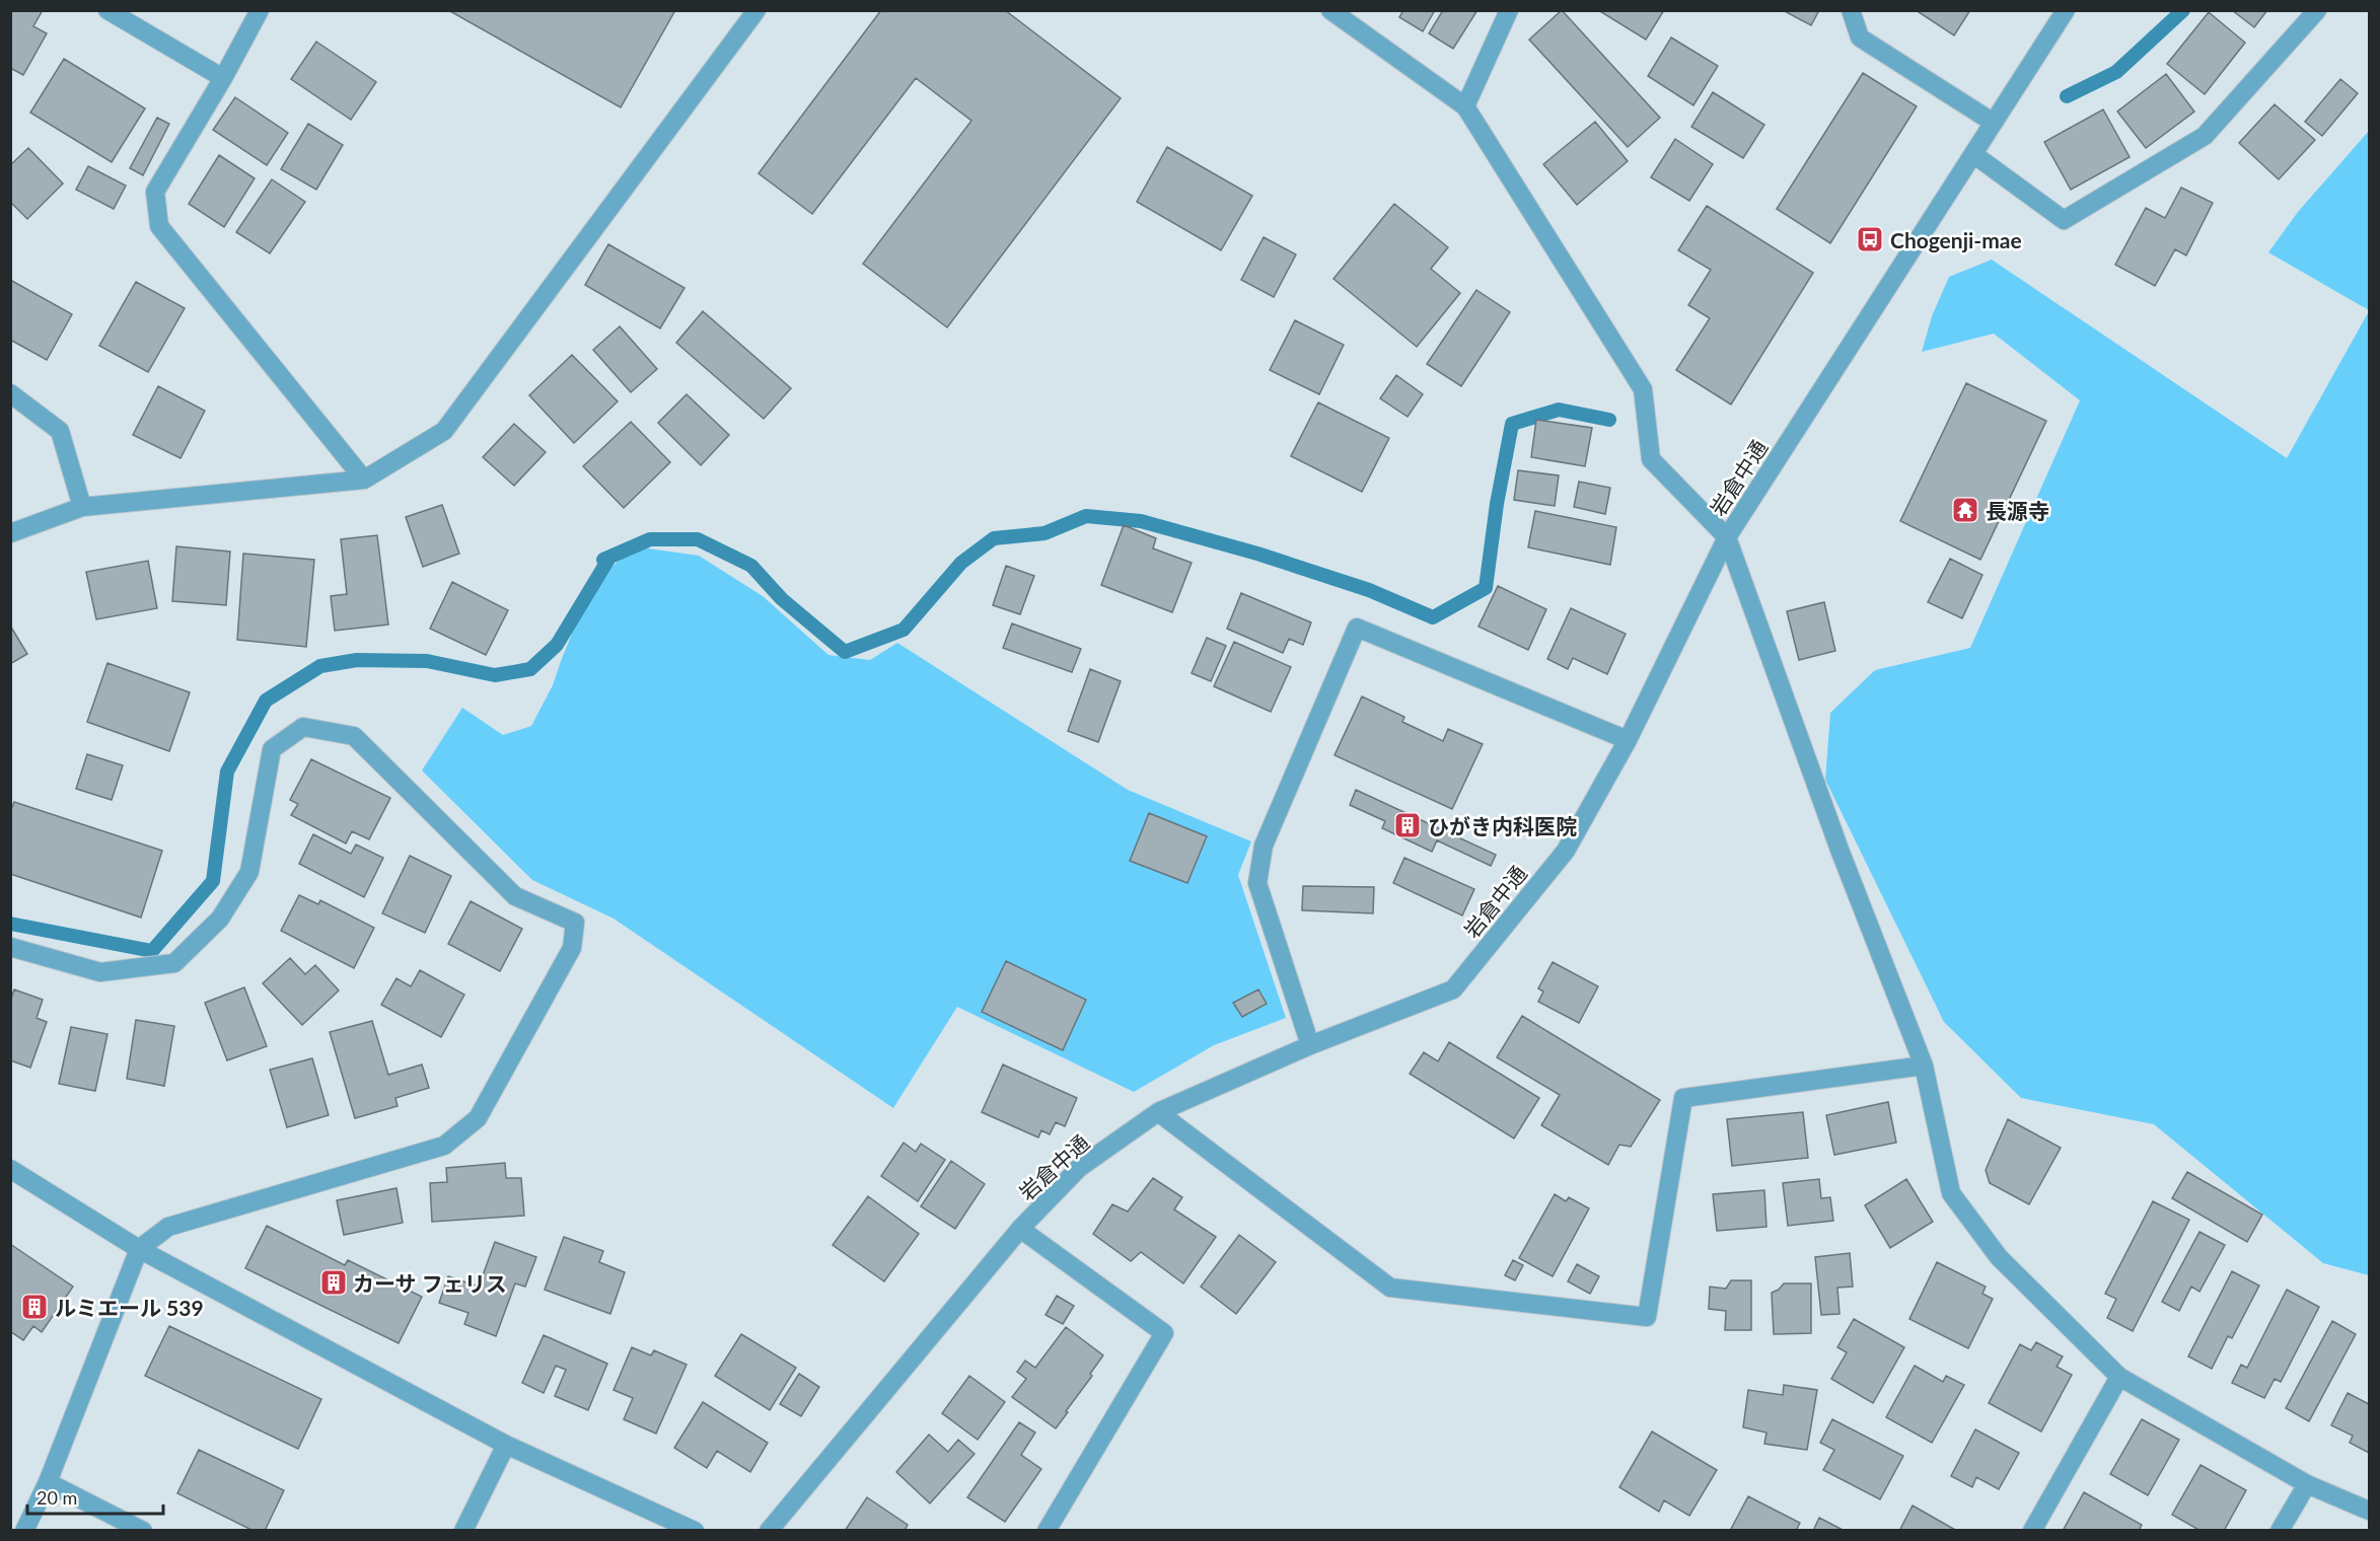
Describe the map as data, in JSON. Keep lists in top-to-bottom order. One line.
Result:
{"streets":{"street":["岩倉中通"]},"places":{"bus stop":["Chogenji-mae"],"temple":["長源寺"],"building":["ひがき内科医院","カーサ フェリス","ルミエール 539"]},"scale_bar":"20 m"}
